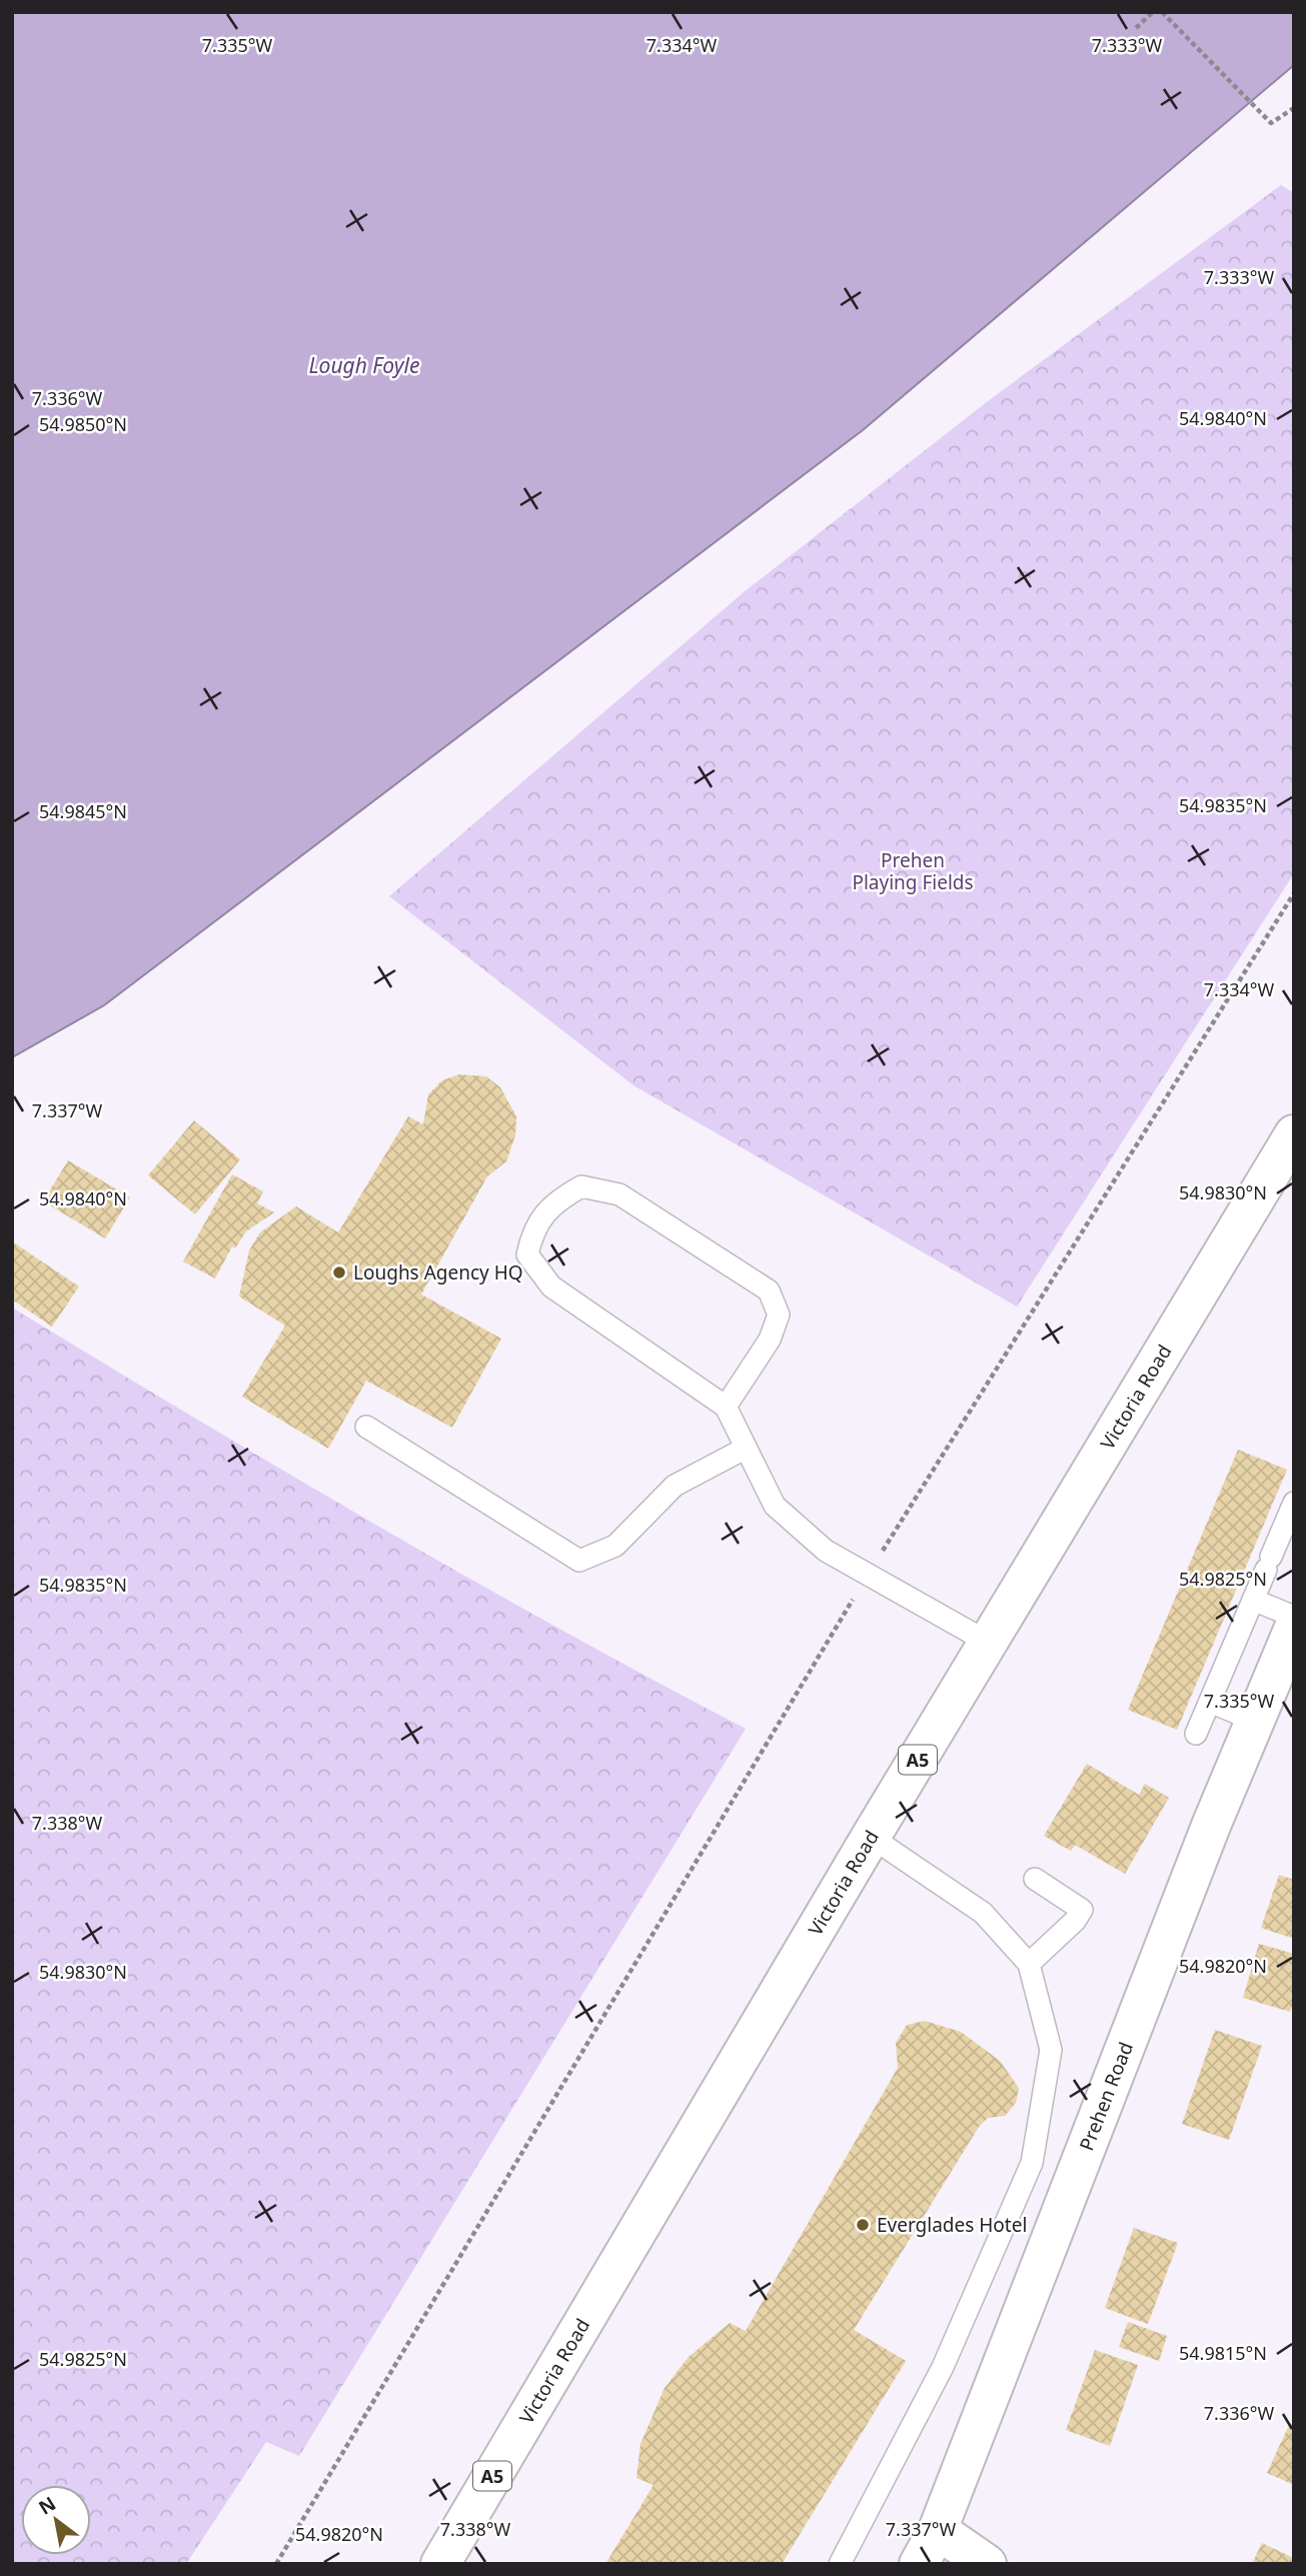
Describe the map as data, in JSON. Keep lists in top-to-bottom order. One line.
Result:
{"streets":{"main road":["Victoria Road","A5","Prehen Road"]},"water":["Lough Foyle"],"parks":["Prehen Playing Fields"],"places":["Loughs Agency HQ","Everglades Hotel"],"north":"top left","coordinates":["7.335°W","7.334°W","7.333°W","7.336°W","54.9840°N","54.9850°N","54.9835°N","54.9845°N","7.337°W","54.9830°N","54.9825°N","7.338°W","54.9820°N","54.9815°N"]}
